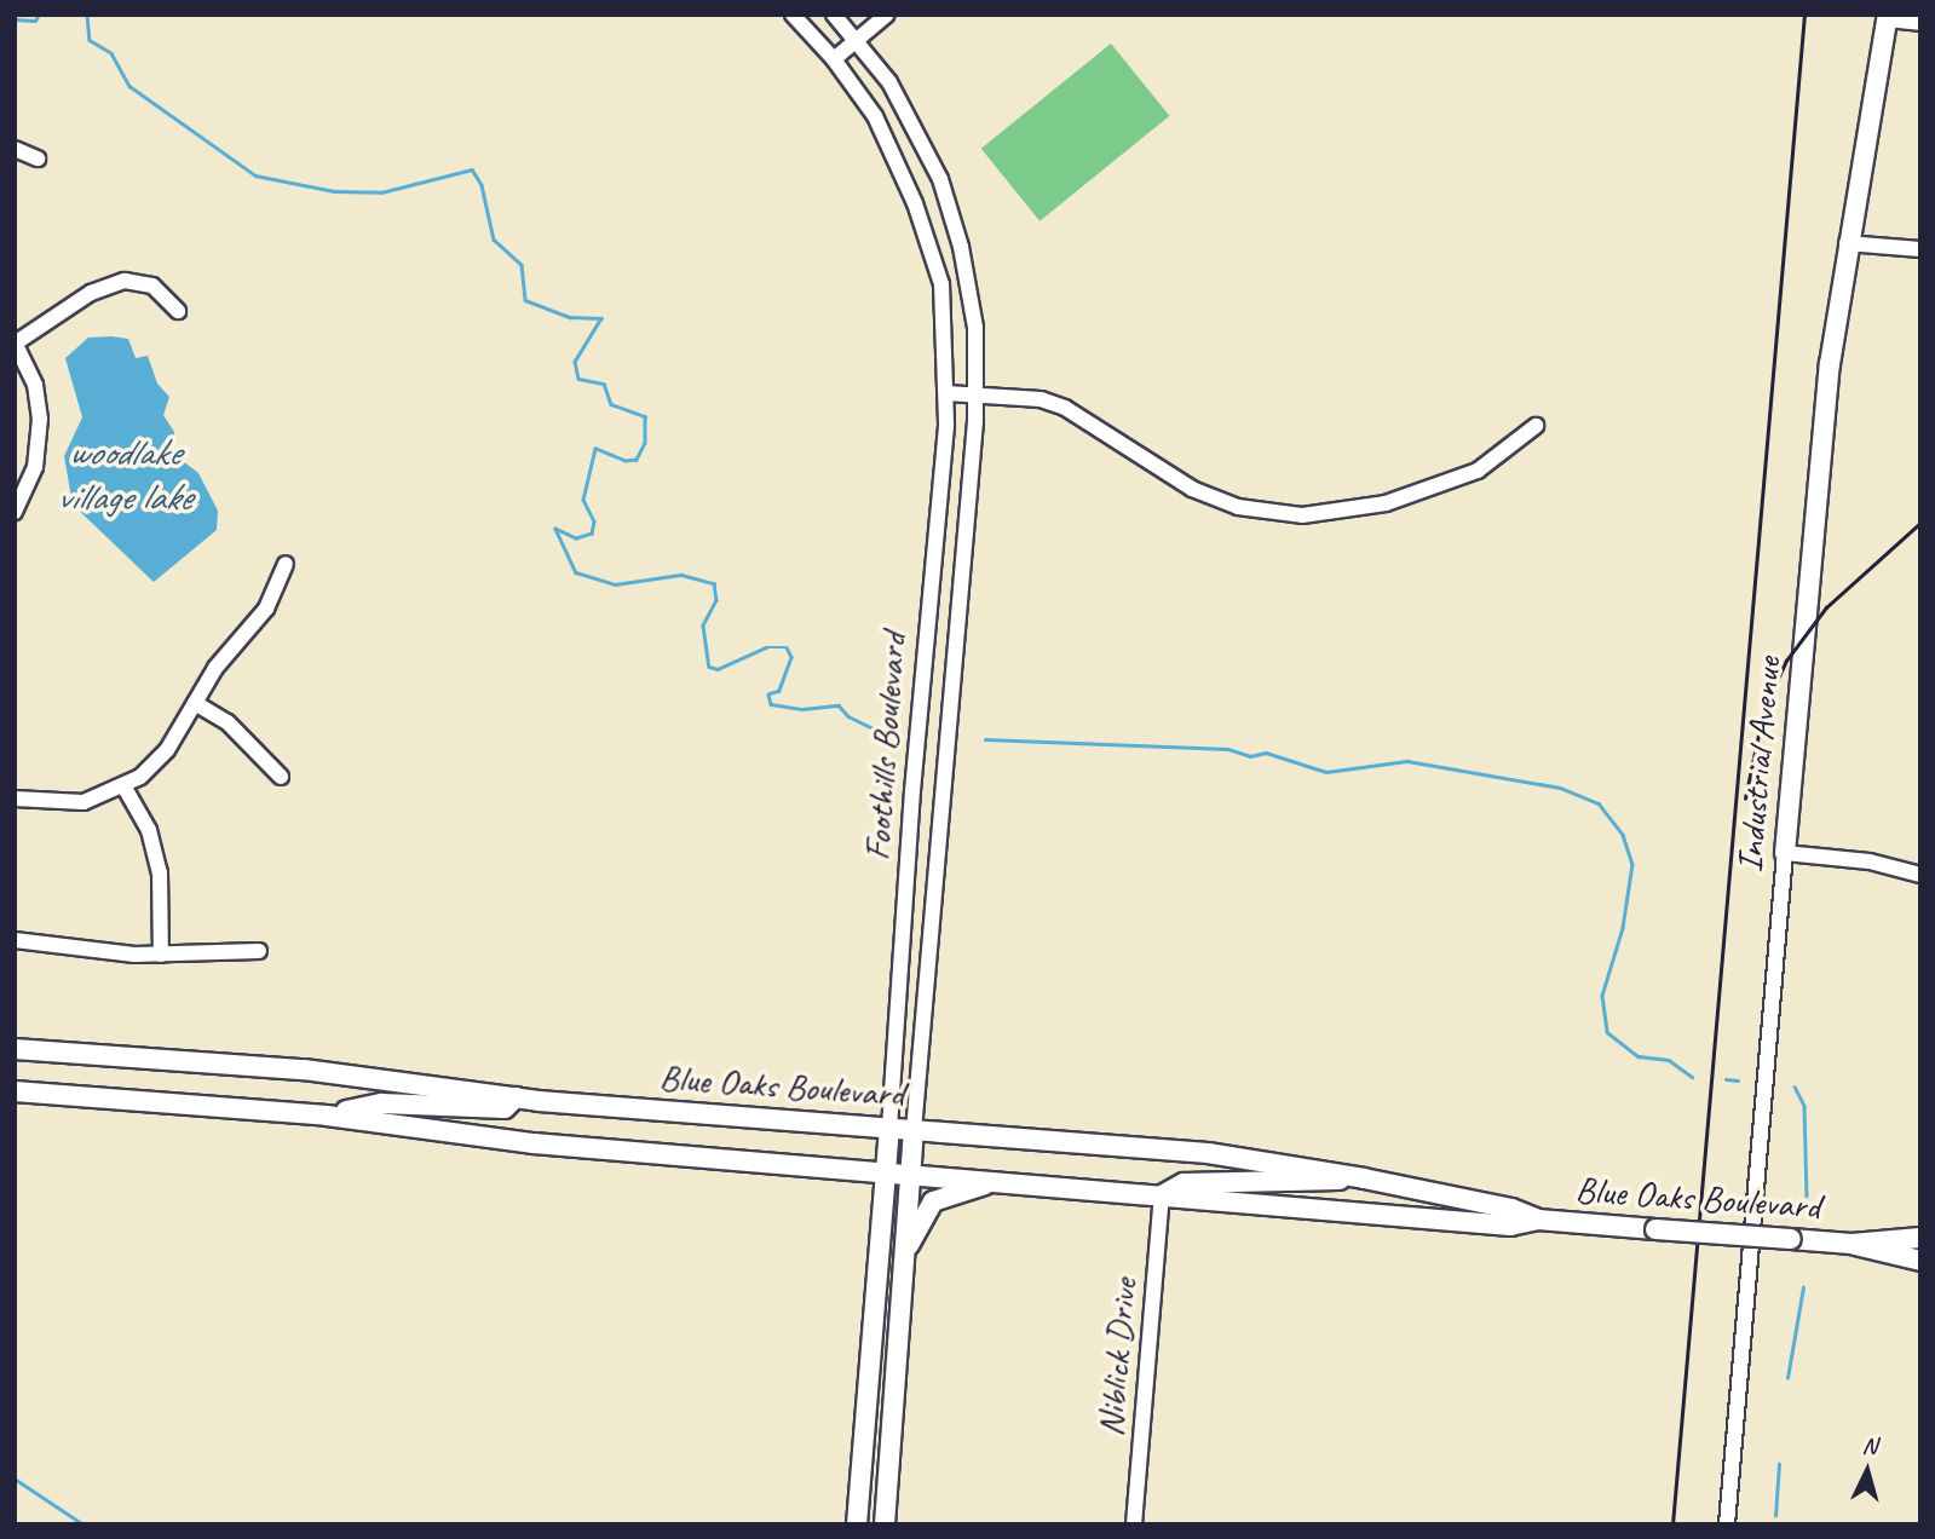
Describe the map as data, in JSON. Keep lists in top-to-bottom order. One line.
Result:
{"streets":{"main road":["Foothills Boulevard","Industrial Avenue","Blue Oaks Boulevard"],"street":["Niblick Drive"]},"crossings":[["Foothills Boulevard","Blue Oaks Boulevard"],["Blue Oaks Boulevard","Niblick Drive"]],"water":["woodlake village lake"],"north":"top"}
